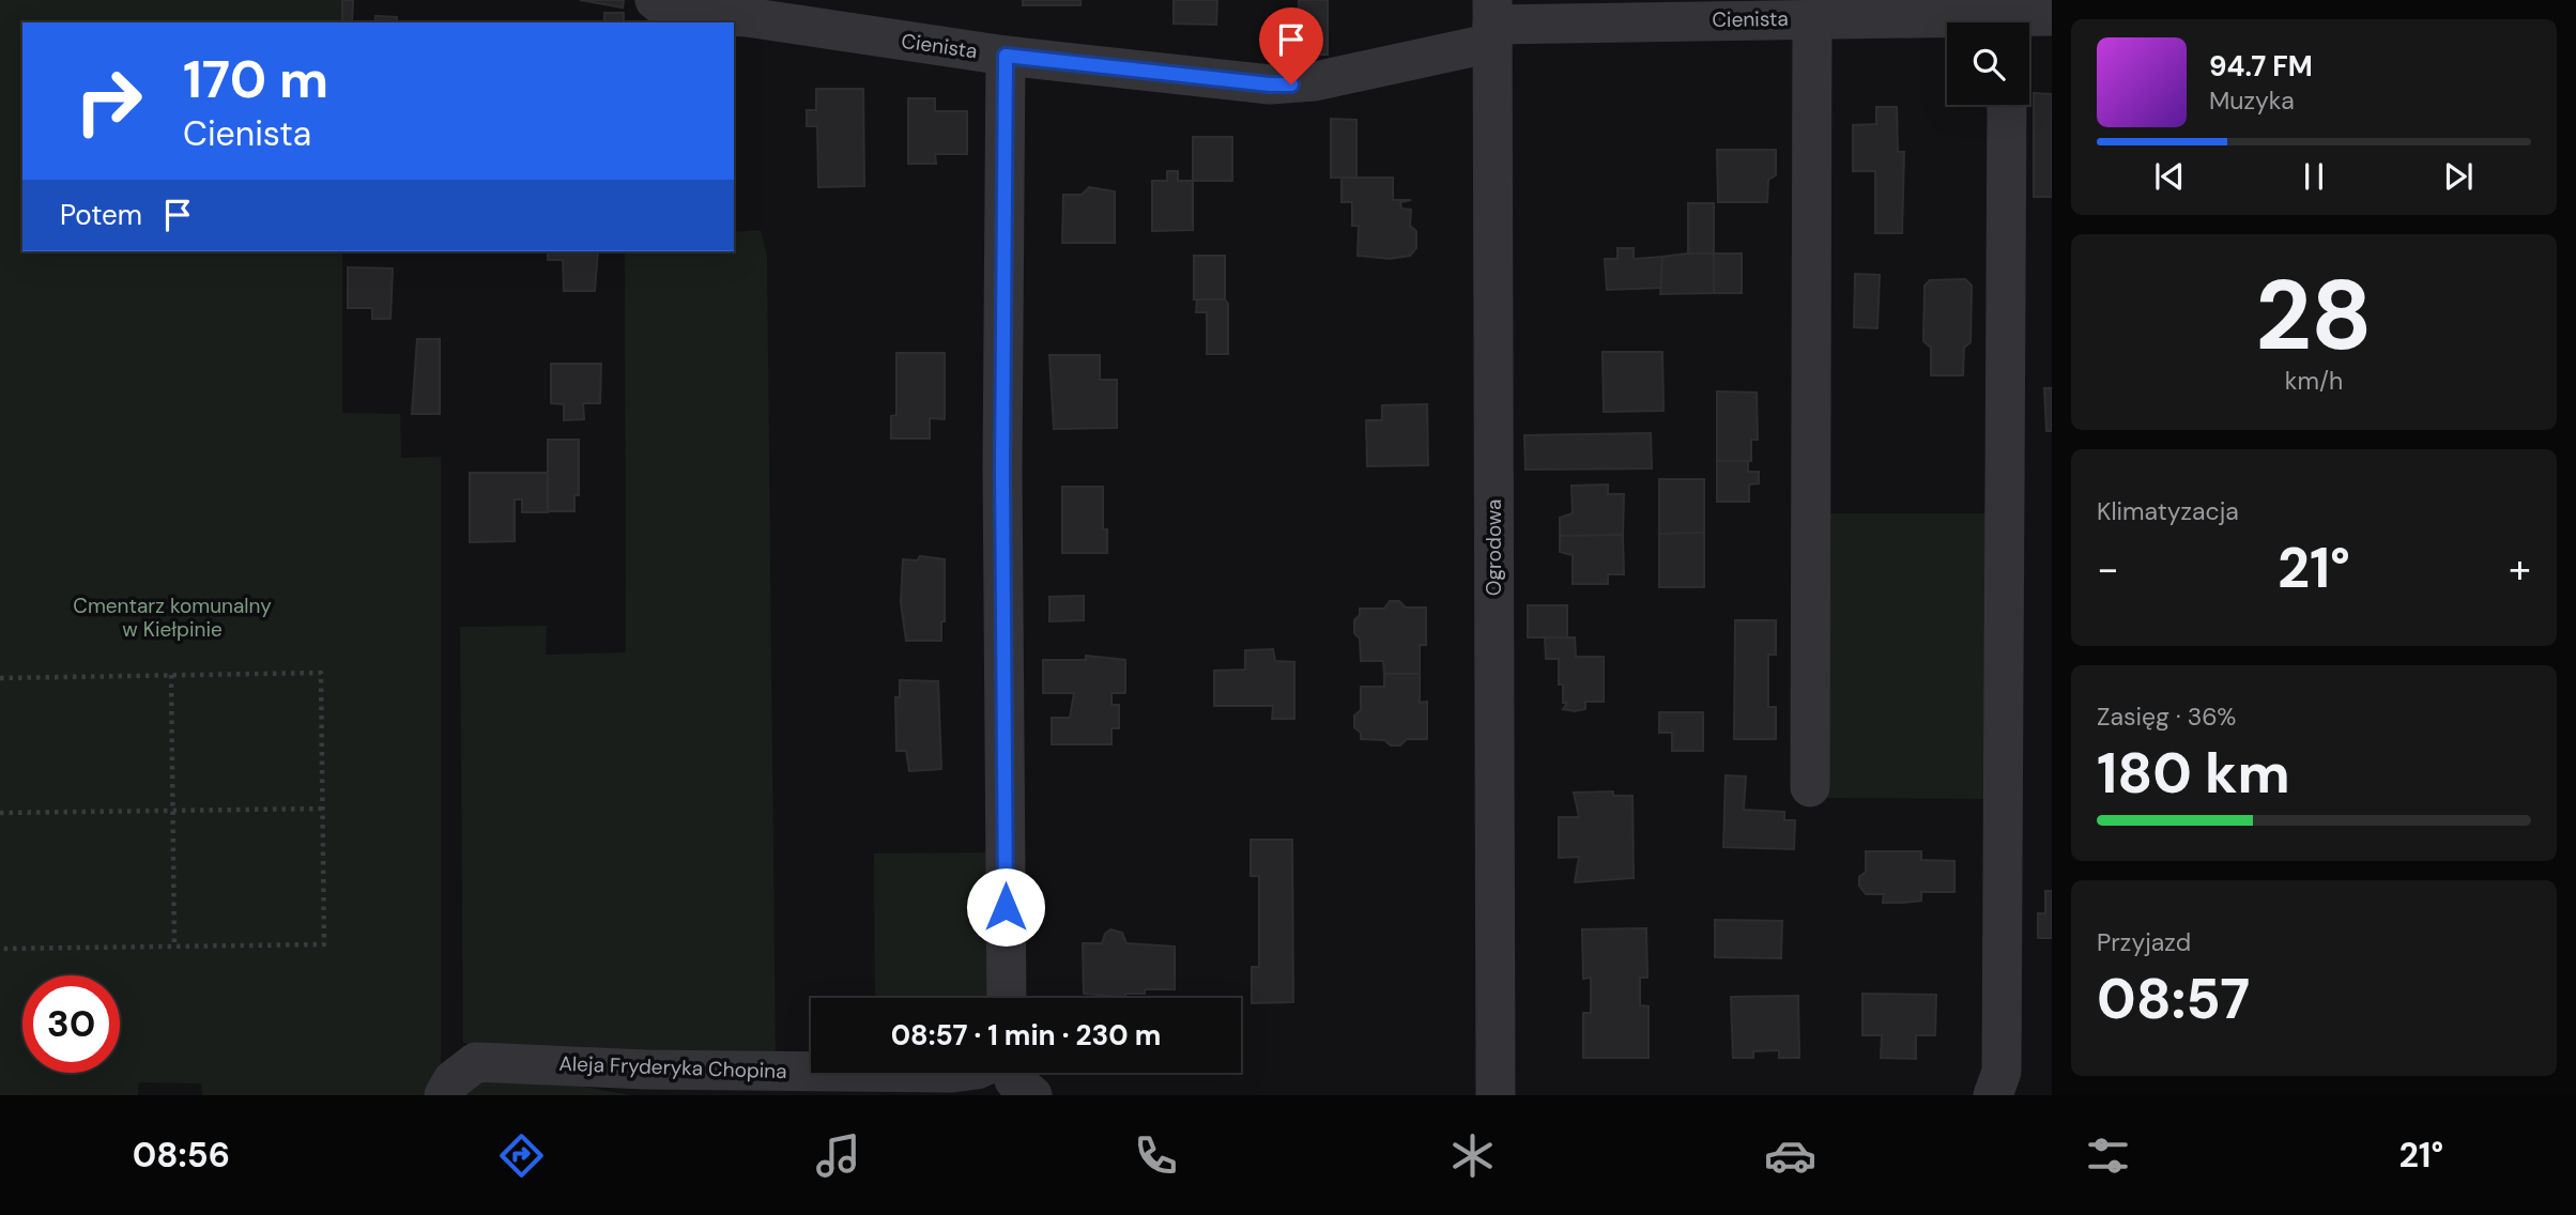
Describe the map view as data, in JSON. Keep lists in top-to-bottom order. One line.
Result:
{"streets":{"street":["Cienista","Ogrodowa","Aleja Fryderyka Chopina"]},"crossings":[["Cienista","Ogrodowa"]],"parks":["Cmentarz komunalny w Kiełpinie"],"page":{"turn":["170 m","Cienista"],"song":["94.7 FM","Muzyka"],"then":"Potem","tile":[["28","km/h"],"Klimatyzacja",["Zasięg · 36%","180 km"],["Przyjazd","08:57"]],"heat":["−","21°","+"],"limit":"30","trip":"08:57 · 1 min · 230 m","tabs":["08:56","21°"]}}
